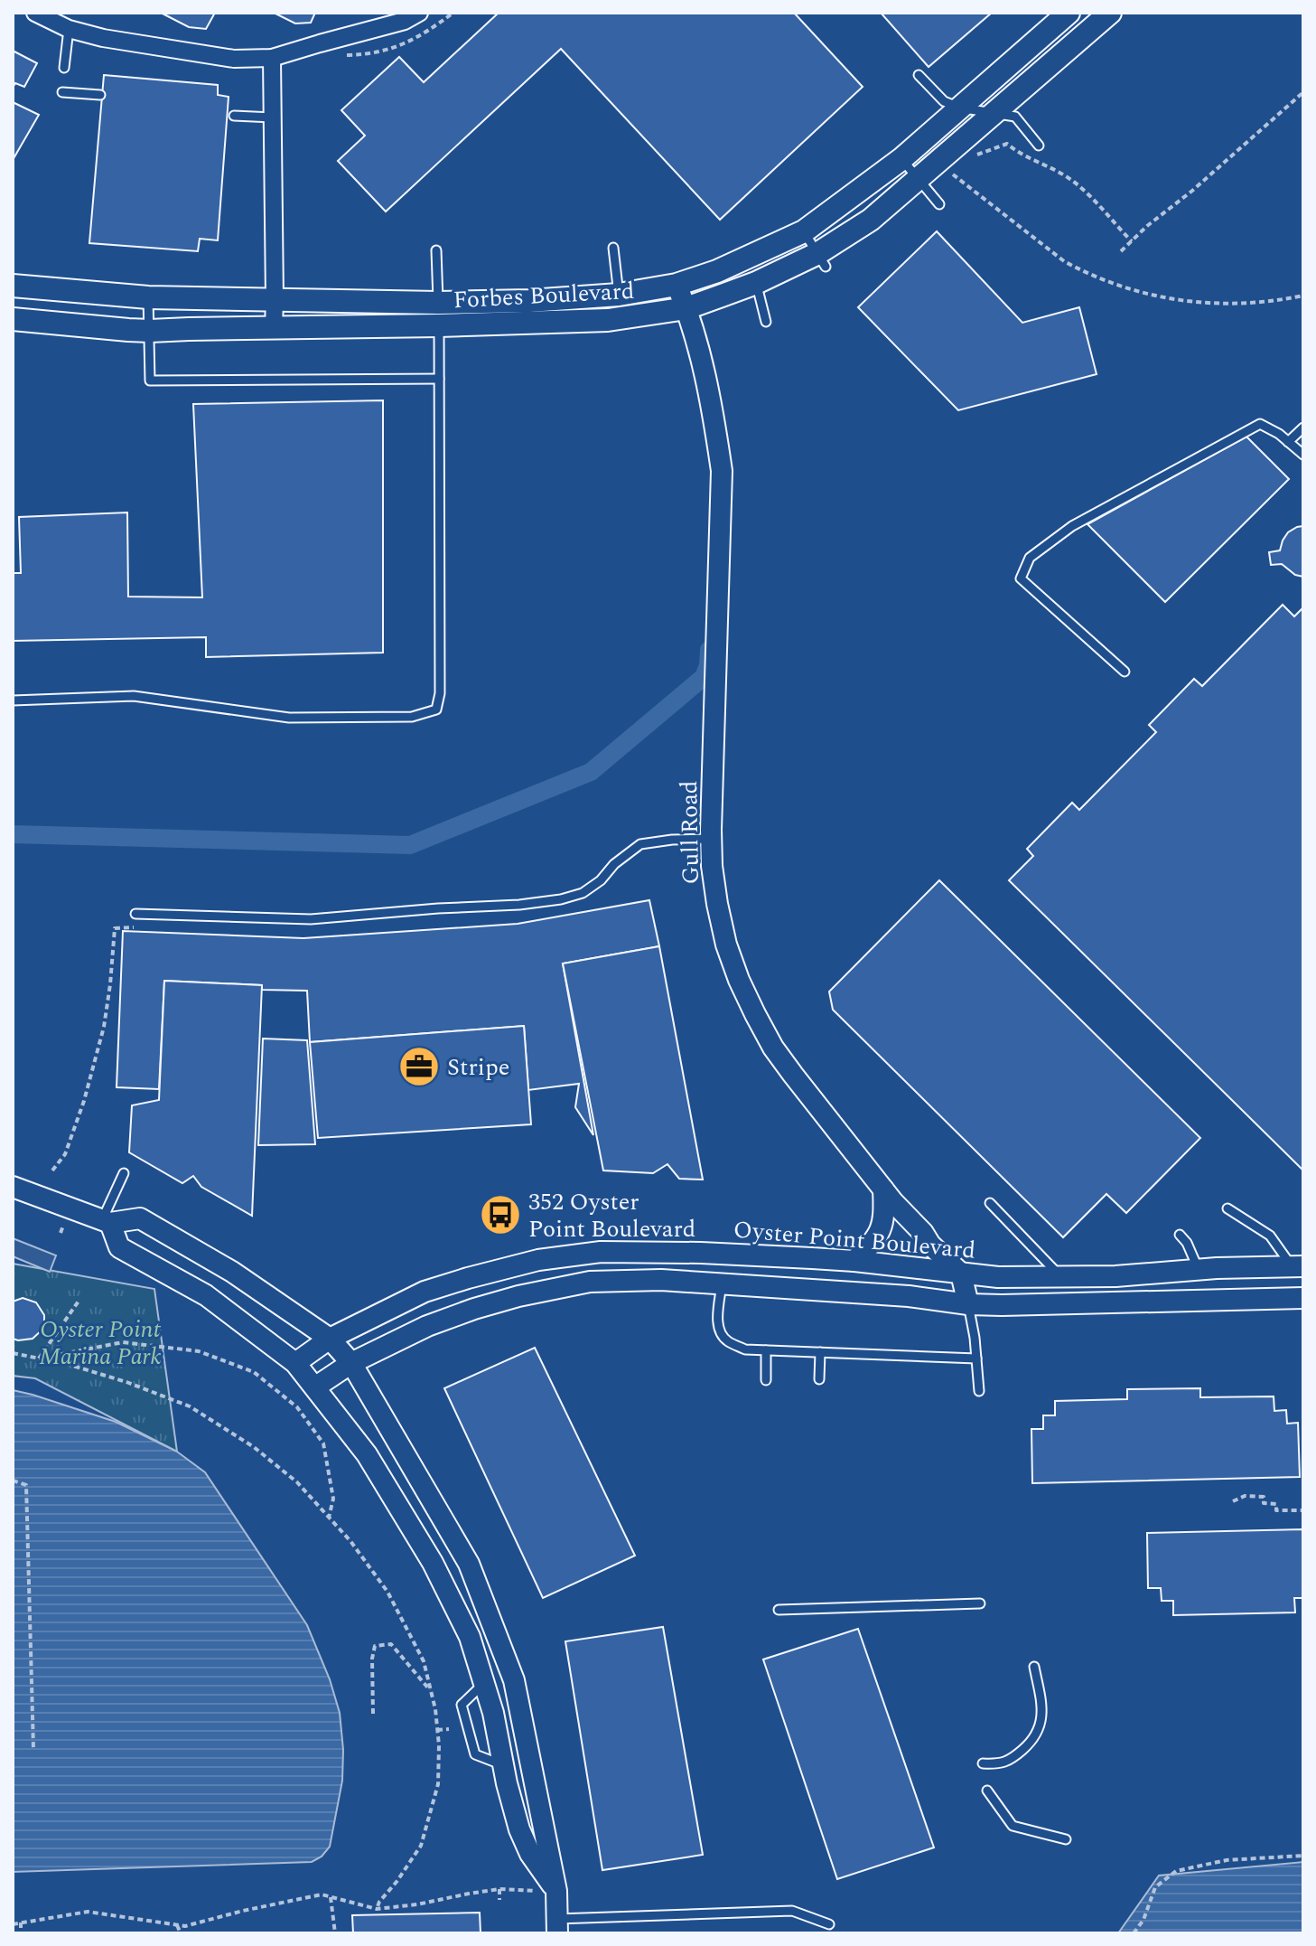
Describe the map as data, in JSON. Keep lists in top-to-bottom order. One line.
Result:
{"streets":{"main road":["Forbes Boulevard"],"street":["Gull Road","Oyster Point Boulevard"]},"crossings":[["Forbes Boulevard","Gull Road"],["Gull Road","Oyster Point Boulevard"]],"parks":["Oyster Point Marina Park"],"places":{"office":["Stripe"],"bus stop":["352 Oyster Point Boulevard"]}}
